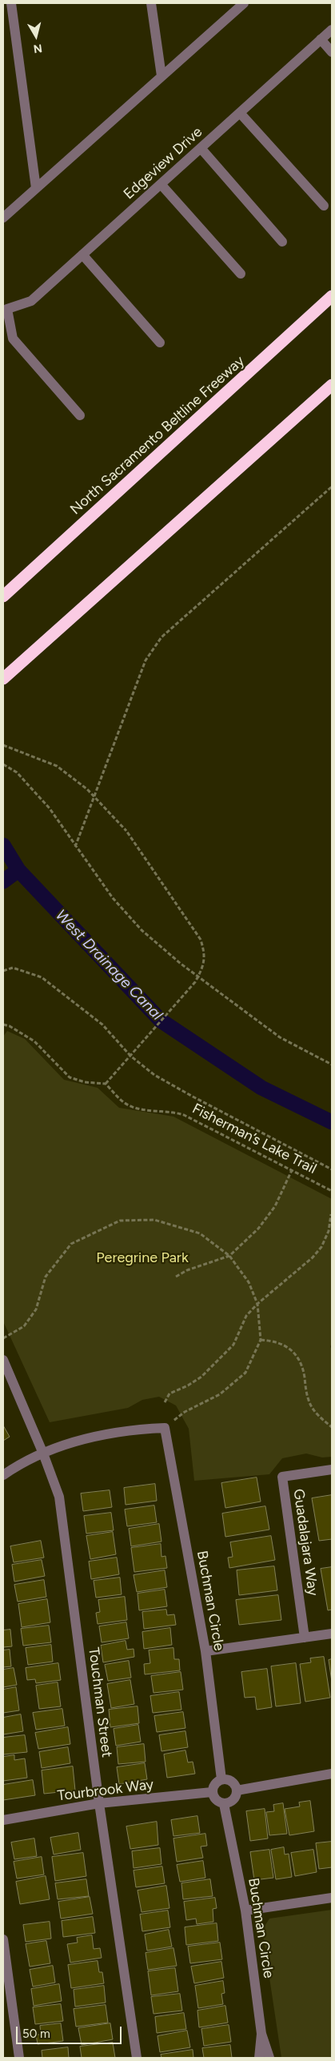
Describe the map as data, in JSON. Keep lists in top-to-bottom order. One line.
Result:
{"streets":{"highway":["North Sacramento Beltline Freeway"],"street":["Edgeview Drive","Guadalajara Way","Buchman Circle","Touchman Street","Tourbrook Way"],"path":["Fisherman’s Lake Trail"]},"crossings":[["Buchman Circle","Tourbrook Way"],["Touchman Street","Tourbrook Way"]],"water":["West Drainage Canal"],"parks":["Peregrine Park"],"scale_bar":"50 m","north":"bottom"}
